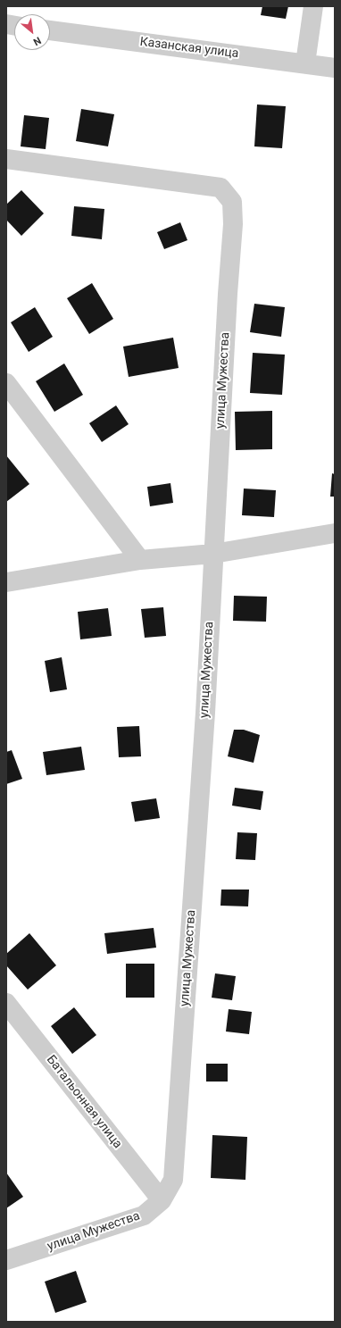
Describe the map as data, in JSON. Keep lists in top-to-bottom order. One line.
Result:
{"streets":{"street":["Казанская улица","улица Мужества","Батальонная улица"]},"crossings":[["улица Мужества","Батальонная улица"]],"north":"bottom right"}
